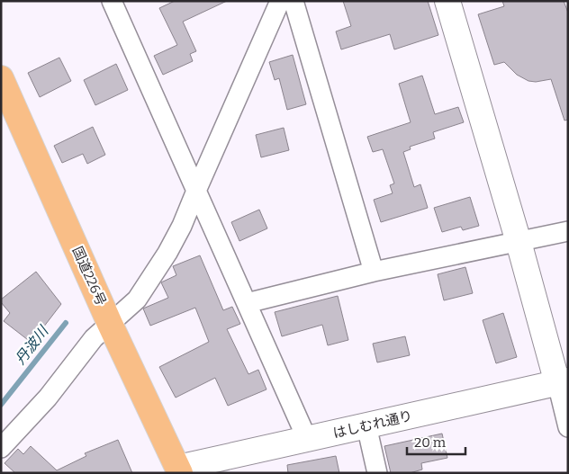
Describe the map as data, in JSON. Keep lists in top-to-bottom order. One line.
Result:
{"streets":{"highway":["国道226号"],"street":["はしむれ通り"]},"crossings":[["国道226号","はしむれ通り"]],"water":["丹波川"],"scale_bar":"20 m"}
